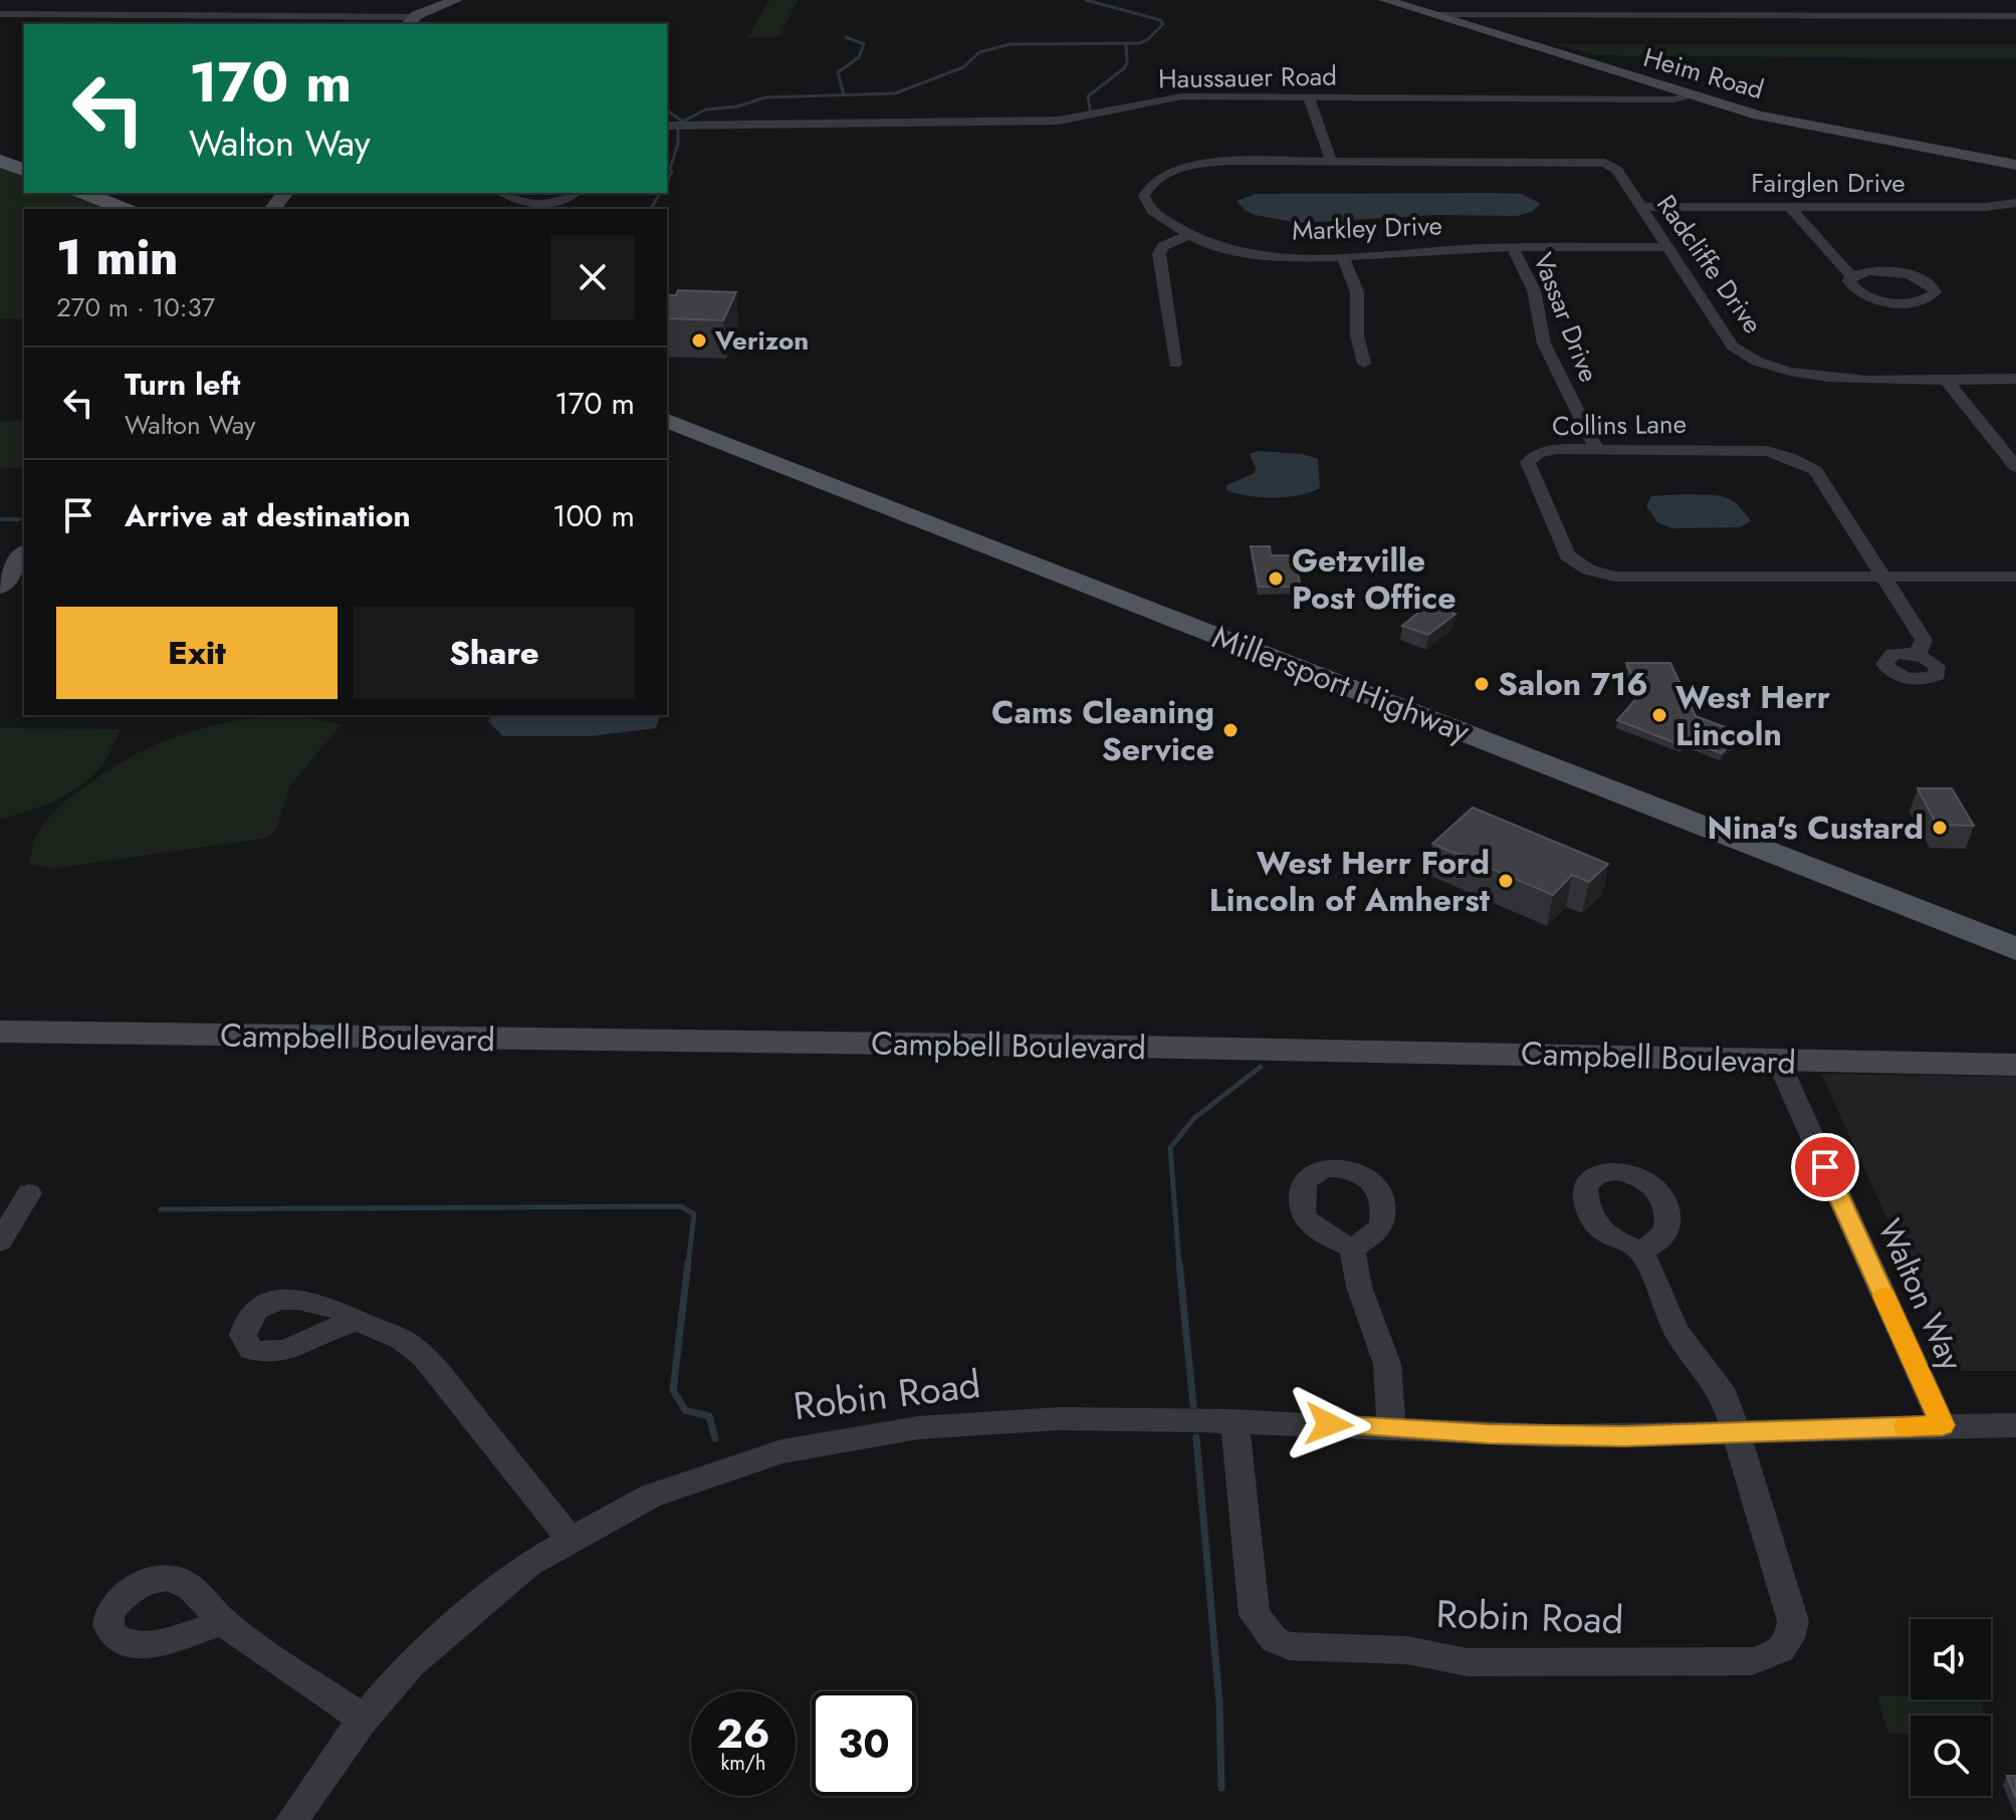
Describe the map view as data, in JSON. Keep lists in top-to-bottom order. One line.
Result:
{"streets":{"main road":["Heim Road","Millersport Highway","Campbell Boulevard"],"street":["Haussauer Road","Fairglen Drive","Markley Drive","Radcliffe Drive","Vassar Drive","Collins Lane","Walton Way","Robin Road"]},"crossings":[["Heim Road","Haussauer Road"],["Fairglen Drive","Radcliffe Drive"],["Markley Drive","Radcliffe Drive"],["Markley Drive","Vassar Drive"],["Vassar Drive","Collins Lane"],["Campbell Boulevard","Walton Way"],["Walton Way","Robin Road"]],"places":["Verizon","Getzville Post Office","Salon 716","West Herr Lincoln","Cams Cleaning Service","Nina's Custard","West Herr Ford Lincoln of Amherst"],"page":{"turn":["170 m","Walton Way"],"heading":["1 min","270 m · 10:37"],"list":[{"name":"Turn left","note":"Walton Way","value":"170 m"},{"name":"Arrive at destination","value":"100 m"}],"buttons":["Exit","Share"],"speed":"26 km/h","limit":"30"}}
